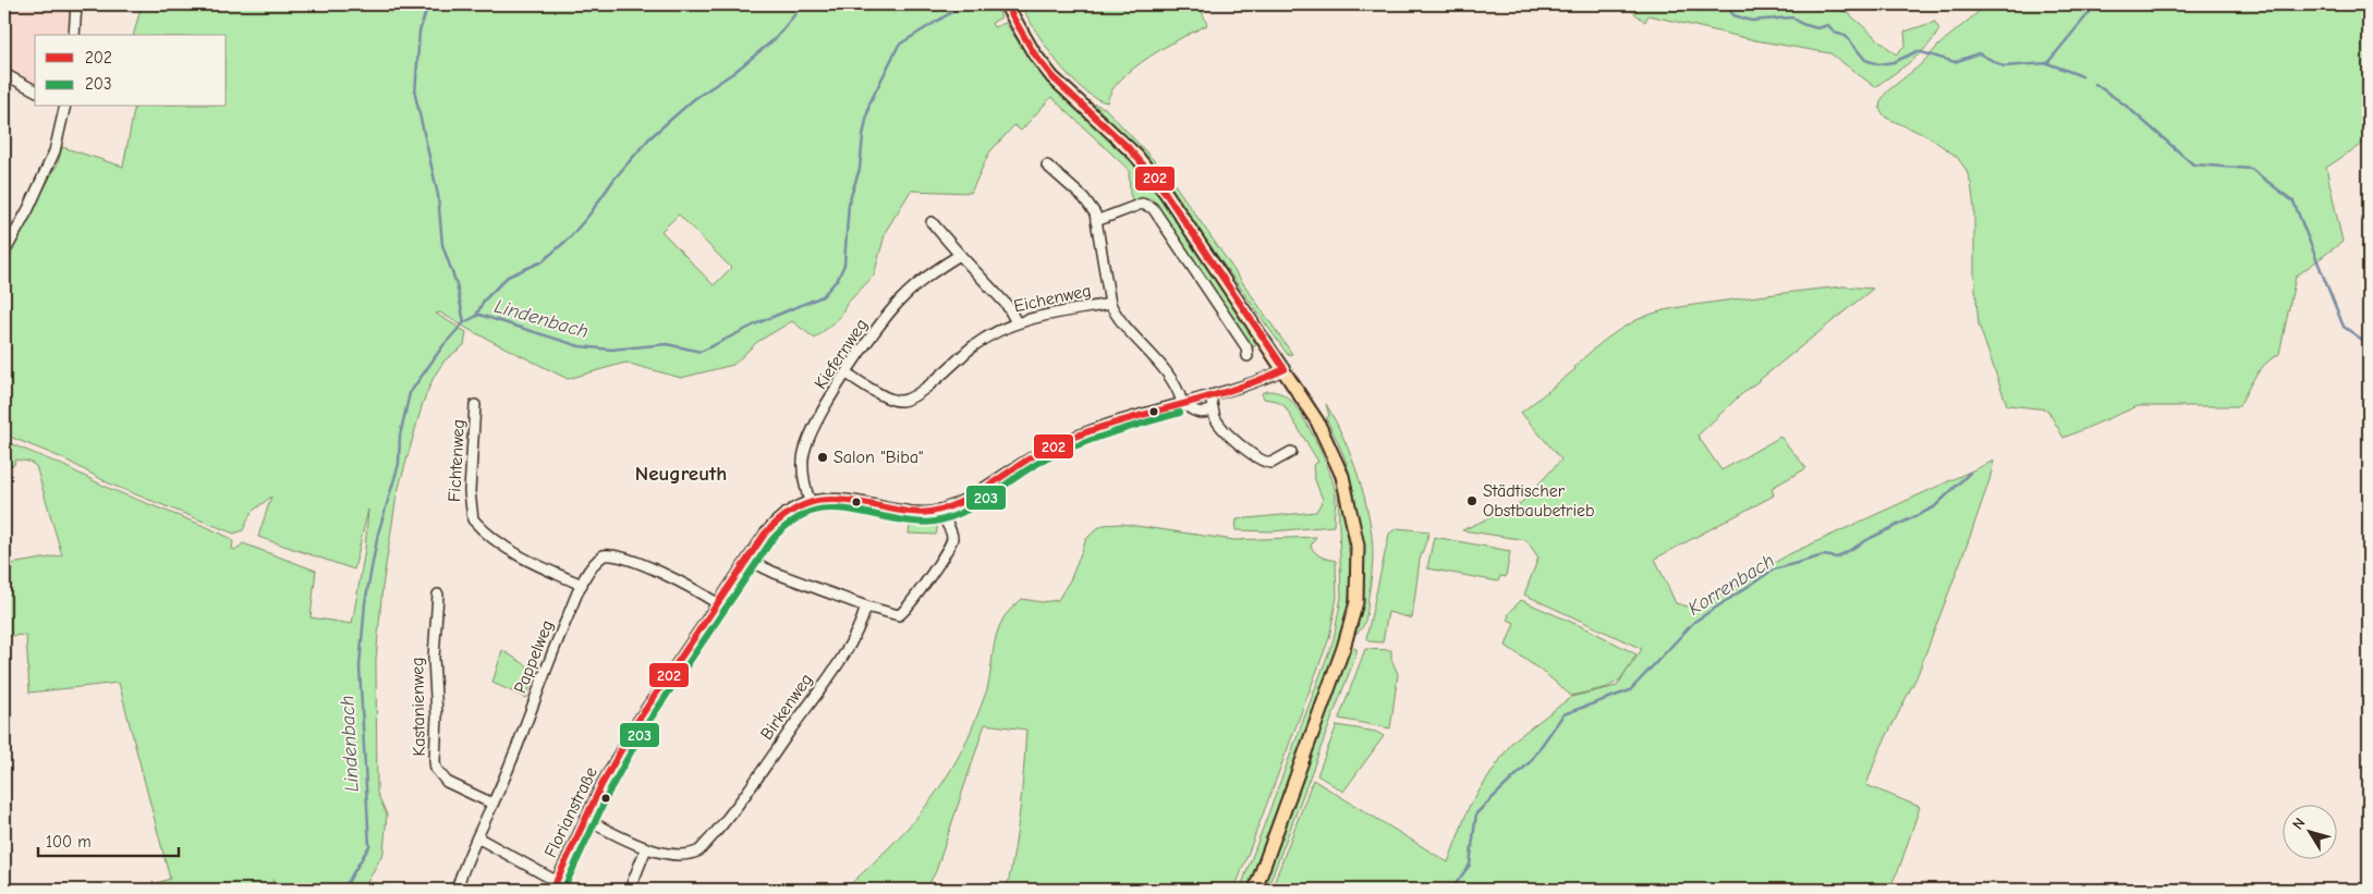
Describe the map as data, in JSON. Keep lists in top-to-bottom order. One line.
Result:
{"streets":{"street":["Eichenweg","Kiefernweg","Fichtenweg","Pappelweg","Kastanienweg","Birkenweg","Florianstraße"]},"crossings":[["Eichenweg","Kiefernweg"],["Eichenweg","Florianstraße"],["Kiefernweg","Florianstraße"],["Fichtenweg","Pappelweg"],["Pappelweg","Kastanienweg"],["Pappelweg","Florianstraße"],["Birkenweg","Florianstraße"]],"districts":["Neugreuth"],"water":["Lindenbach","Korrenbach"],"places":["Salon \"Biba\"","Städtischer Obstbaubetrieb"],"lines":["transit line 202","transit line 203"],"legend":["202","203"],"scale_bar":"100 m","north":"top left"}
